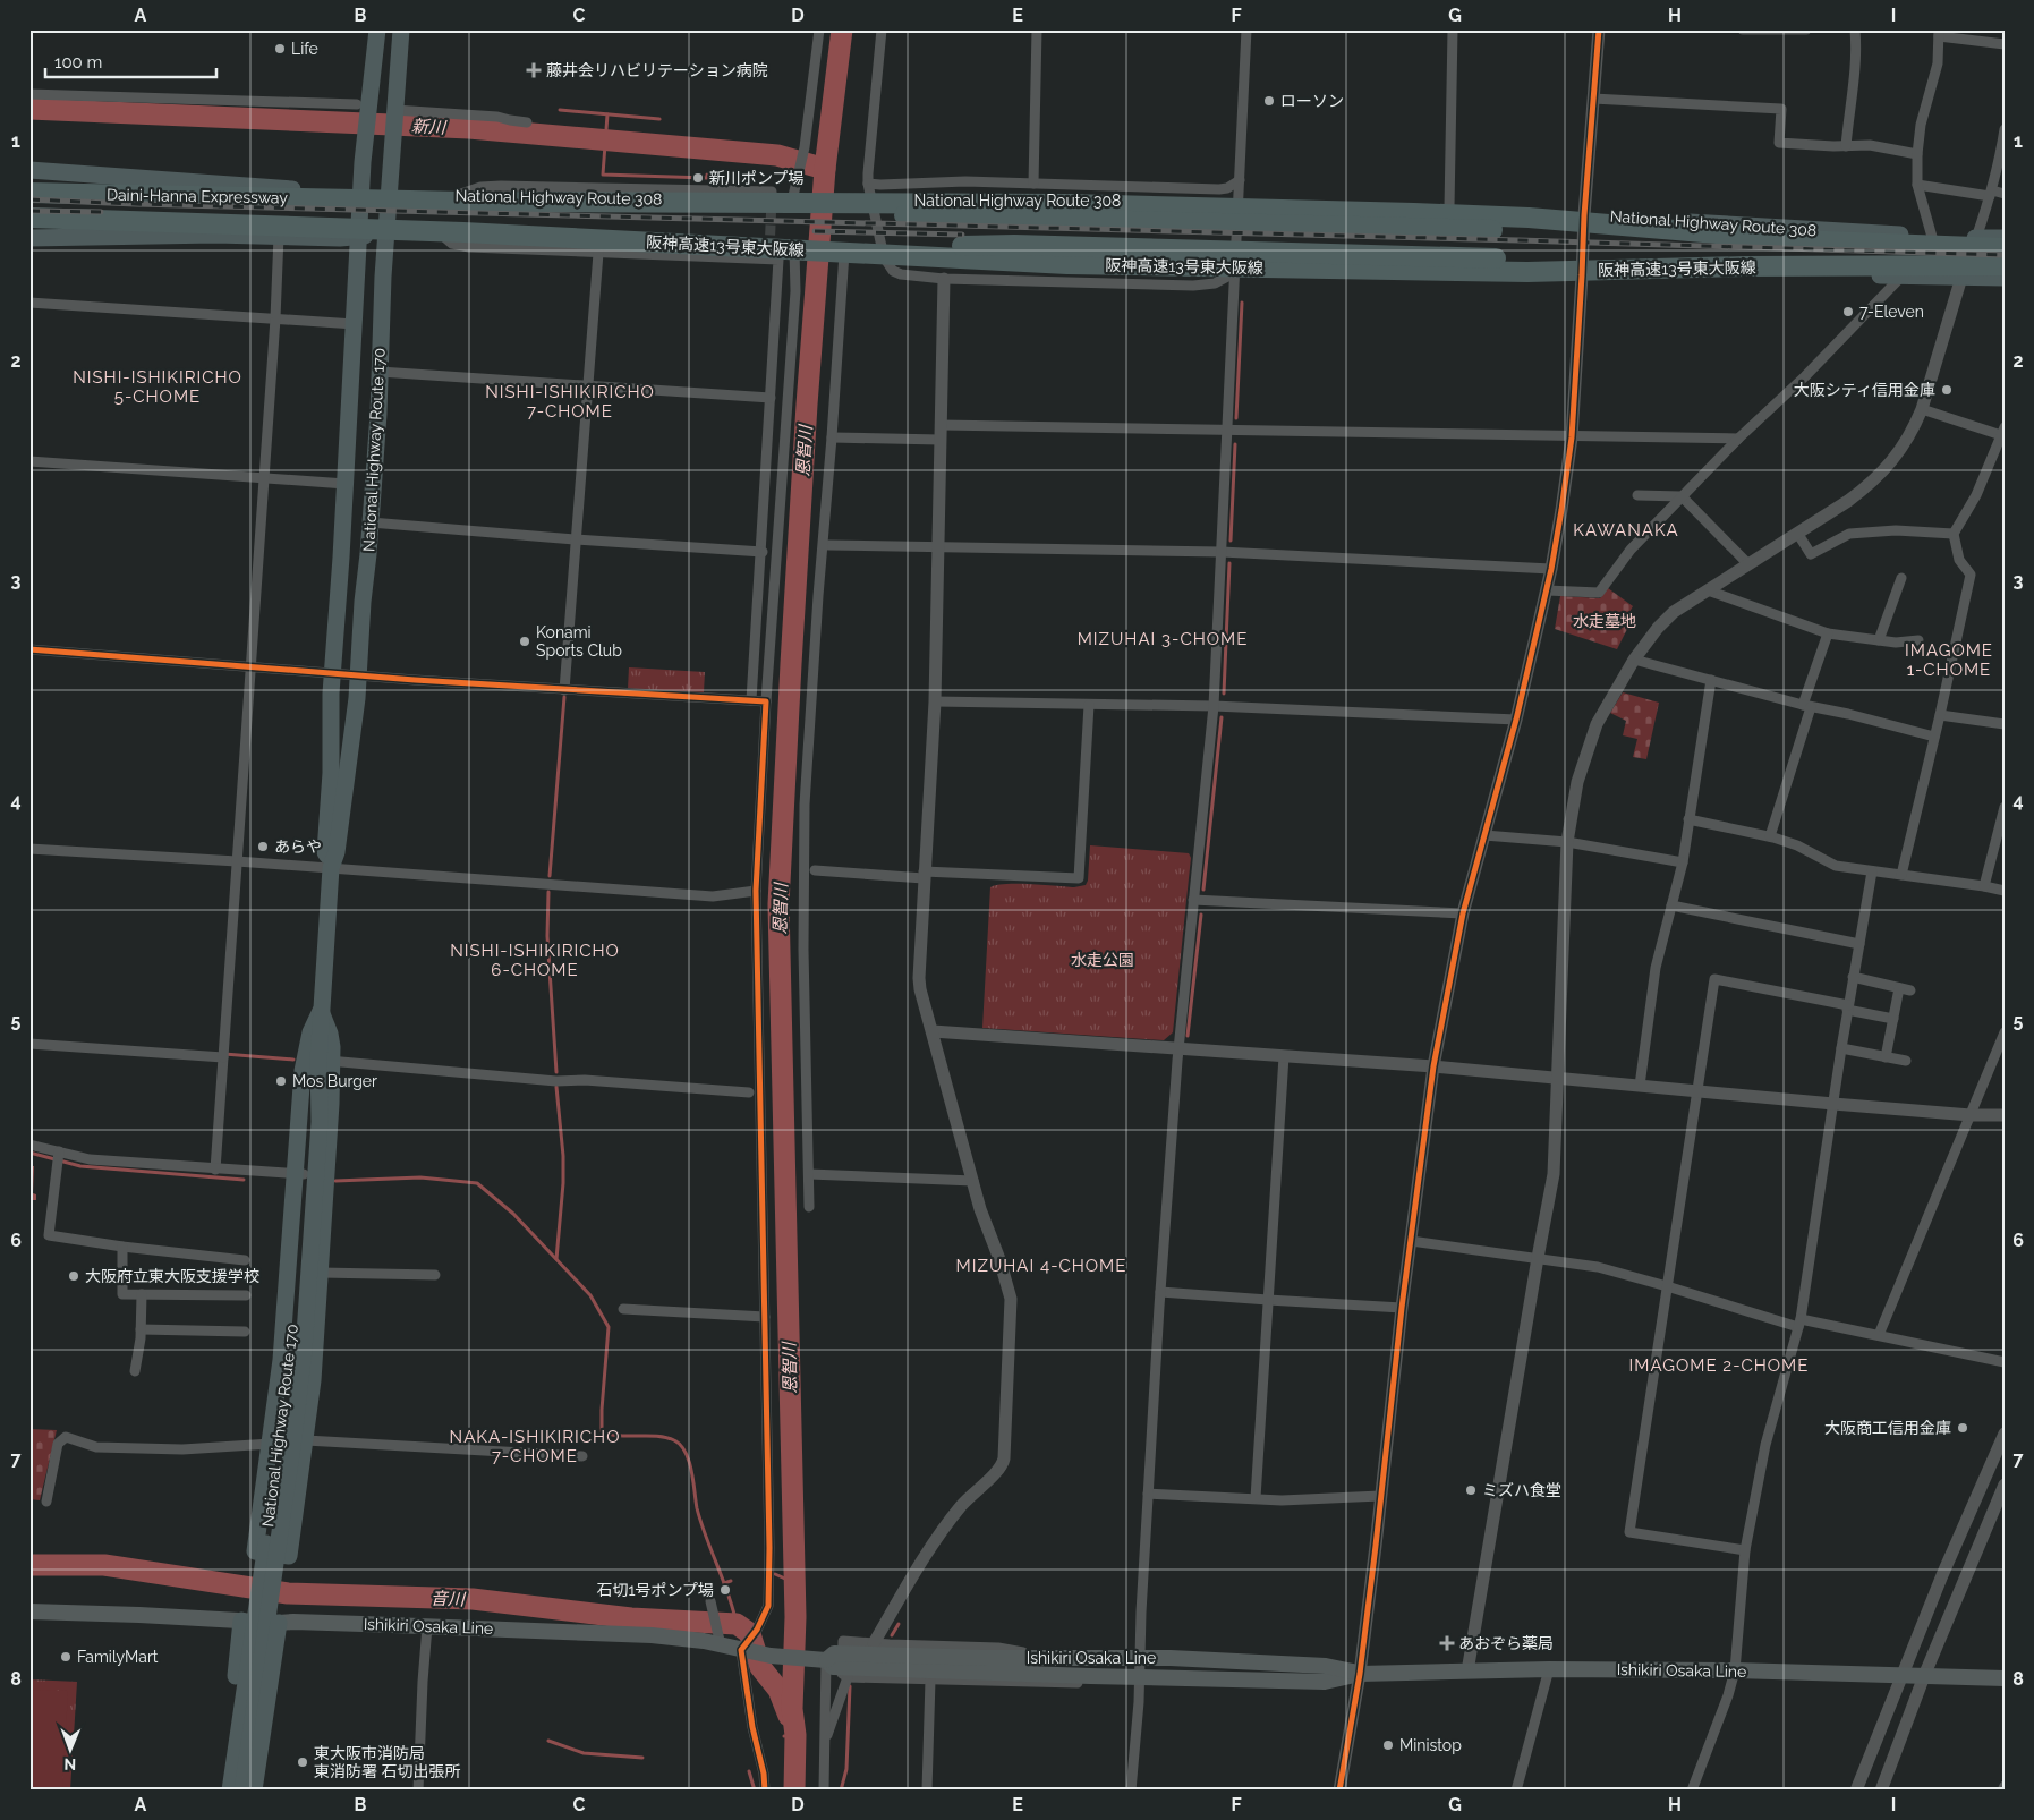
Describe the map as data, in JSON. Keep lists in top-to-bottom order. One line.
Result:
{"streets":{"highway":["Daini-Hanna Expressway","National Highway Route 308","阪神高速13号東大阪線","National Highway Route 170"],"main road":["Ishikiri Osaka Line"]},"crossings":[["Daini-Hanna Expressway","National Highway Route 308"],["Daini-Hanna Expressway","阪神高速13号東大阪線"],["Daini-Hanna Expressway","National Highway Route 170"],["National Highway Route 308","阪神高速13号東大阪線"],["National Highway Route 308","National Highway Route 170"],["阪神高速13号東大阪線","National Highway Route 170"]],"districts":["NISHI-ISHIKIRICHO 5-CHOME","NISHI-ISHIKIRICHO 7-CHOME","KAWANAKA","MIZUHAI 3-CHOME","IMAGOME 1-CHOME","NISHI-ISHIKIRICHO 6-CHOME","MIZUHAI 4-CHOME","IMAGOME 2-CHOME","NAKA-ISHIKIRICHO 7-CHOME"],"water":["新川","恩智川","音川"],"parks":["水走墓地","水走公園"],"places":{"other":["Life","ローソン","新川ポンプ場","7-Eleven","大阪シティ信用金庫","Konami Sports Club","あらや","Mos Burger","大阪府立東大阪支援学校","大阪商工信用金庫","ミズハ食堂","石切1号ポンプ場","FamilyMart","Ministop","東大阪市消防局 東消防署 石切出張所"],"health":["藤井会リハビリテーション病院","あおぞら薬局"]},"scale_bar":"100 m","north":"bottom","grid":{"columns":["A","B","C","D","E","F","G","H","I"],"rows":["1","2","3","4","5","6","7","8"]}}
